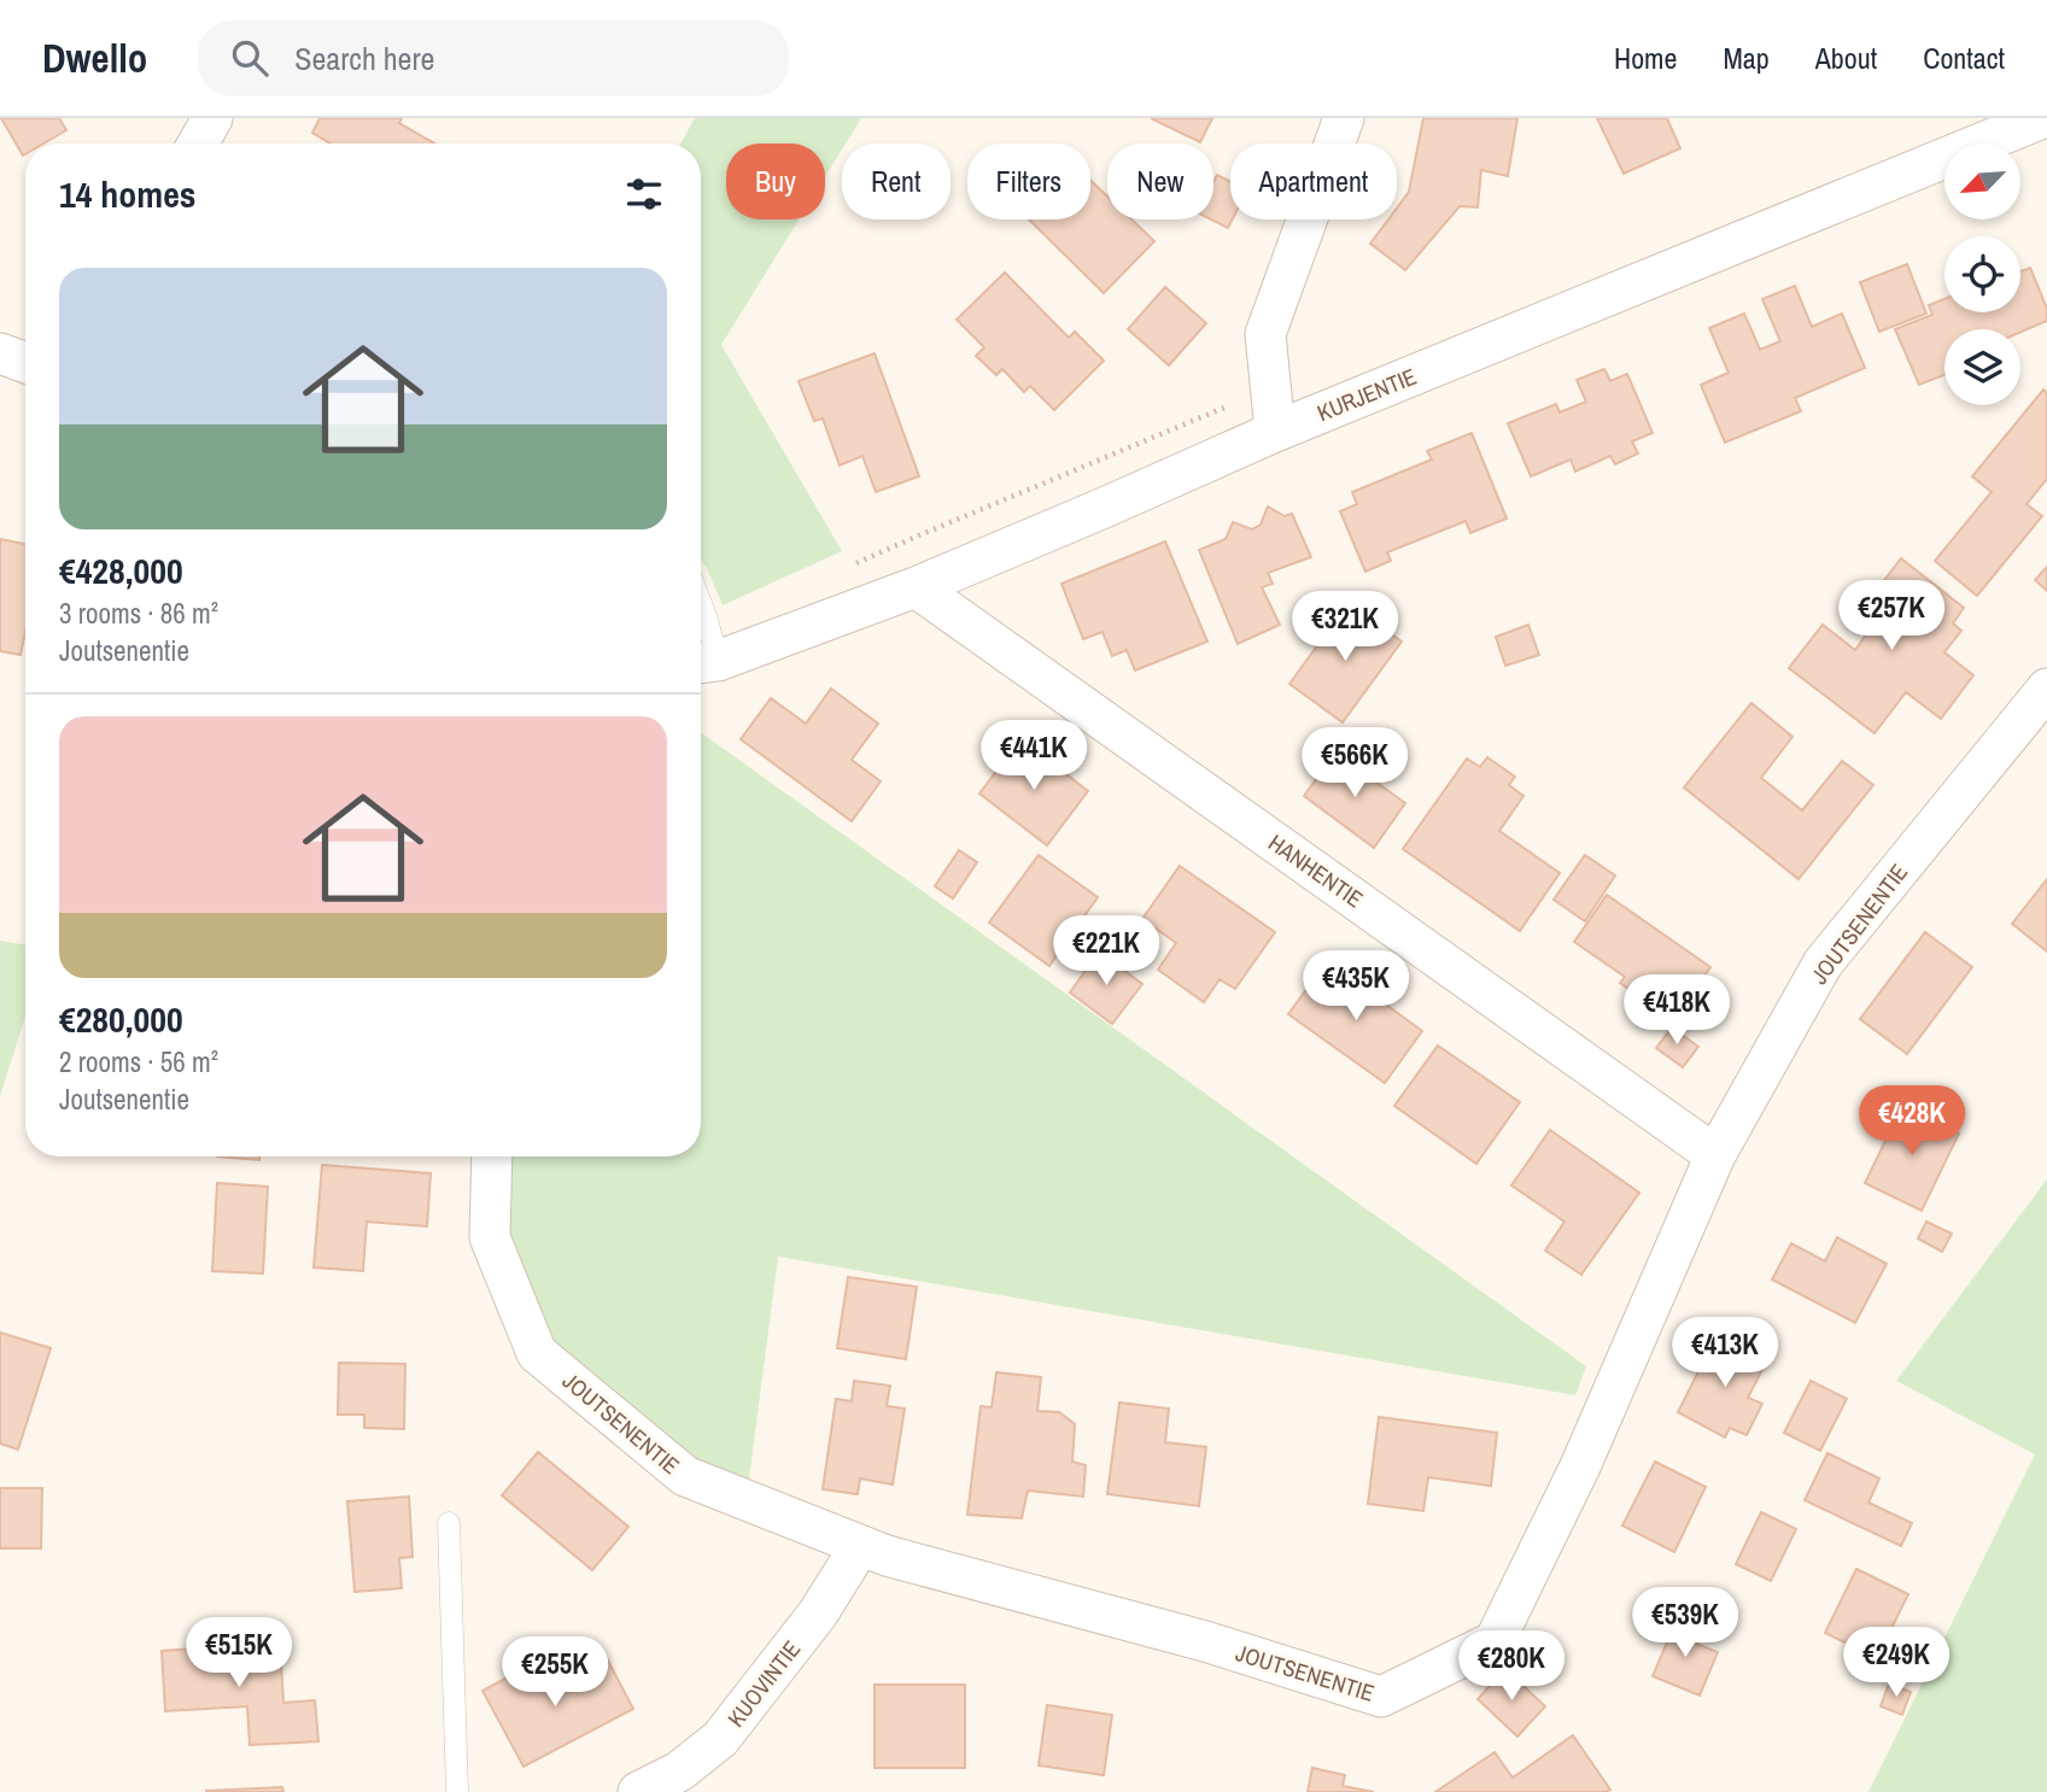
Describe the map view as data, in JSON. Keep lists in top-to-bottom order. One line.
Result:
{"streets":{"street":["KURJENTIE","HANHENTIE","JOUTSENENTIE","KUOVINTIE"]},"crossings":[["KURJENTIE","HANHENTIE"],["HANHENTIE","JOUTSENENTIE"],["JOUTSENENTIE","KUOVINTIE"]],"north":"bottom left","page":{"header":"Dwello","search":"Search here","nav":["Home","Map","About","Contact"],"chip":["Buy","Rent","Filters","New","Apartment"],"heading":"14 homes","list":[{"name":"€428,000","note":"3 rooms · 86 m² · Joutsenentie"},{"name":"€280,000","note":"2 rooms · 56 m² · Joutsenentie"}],"price":["€257K","€321K","€441K","€566K","€221K","€435K","€418K","€428K","€413K","€539K","€515K","€249K","€280K","€255K"]}}
